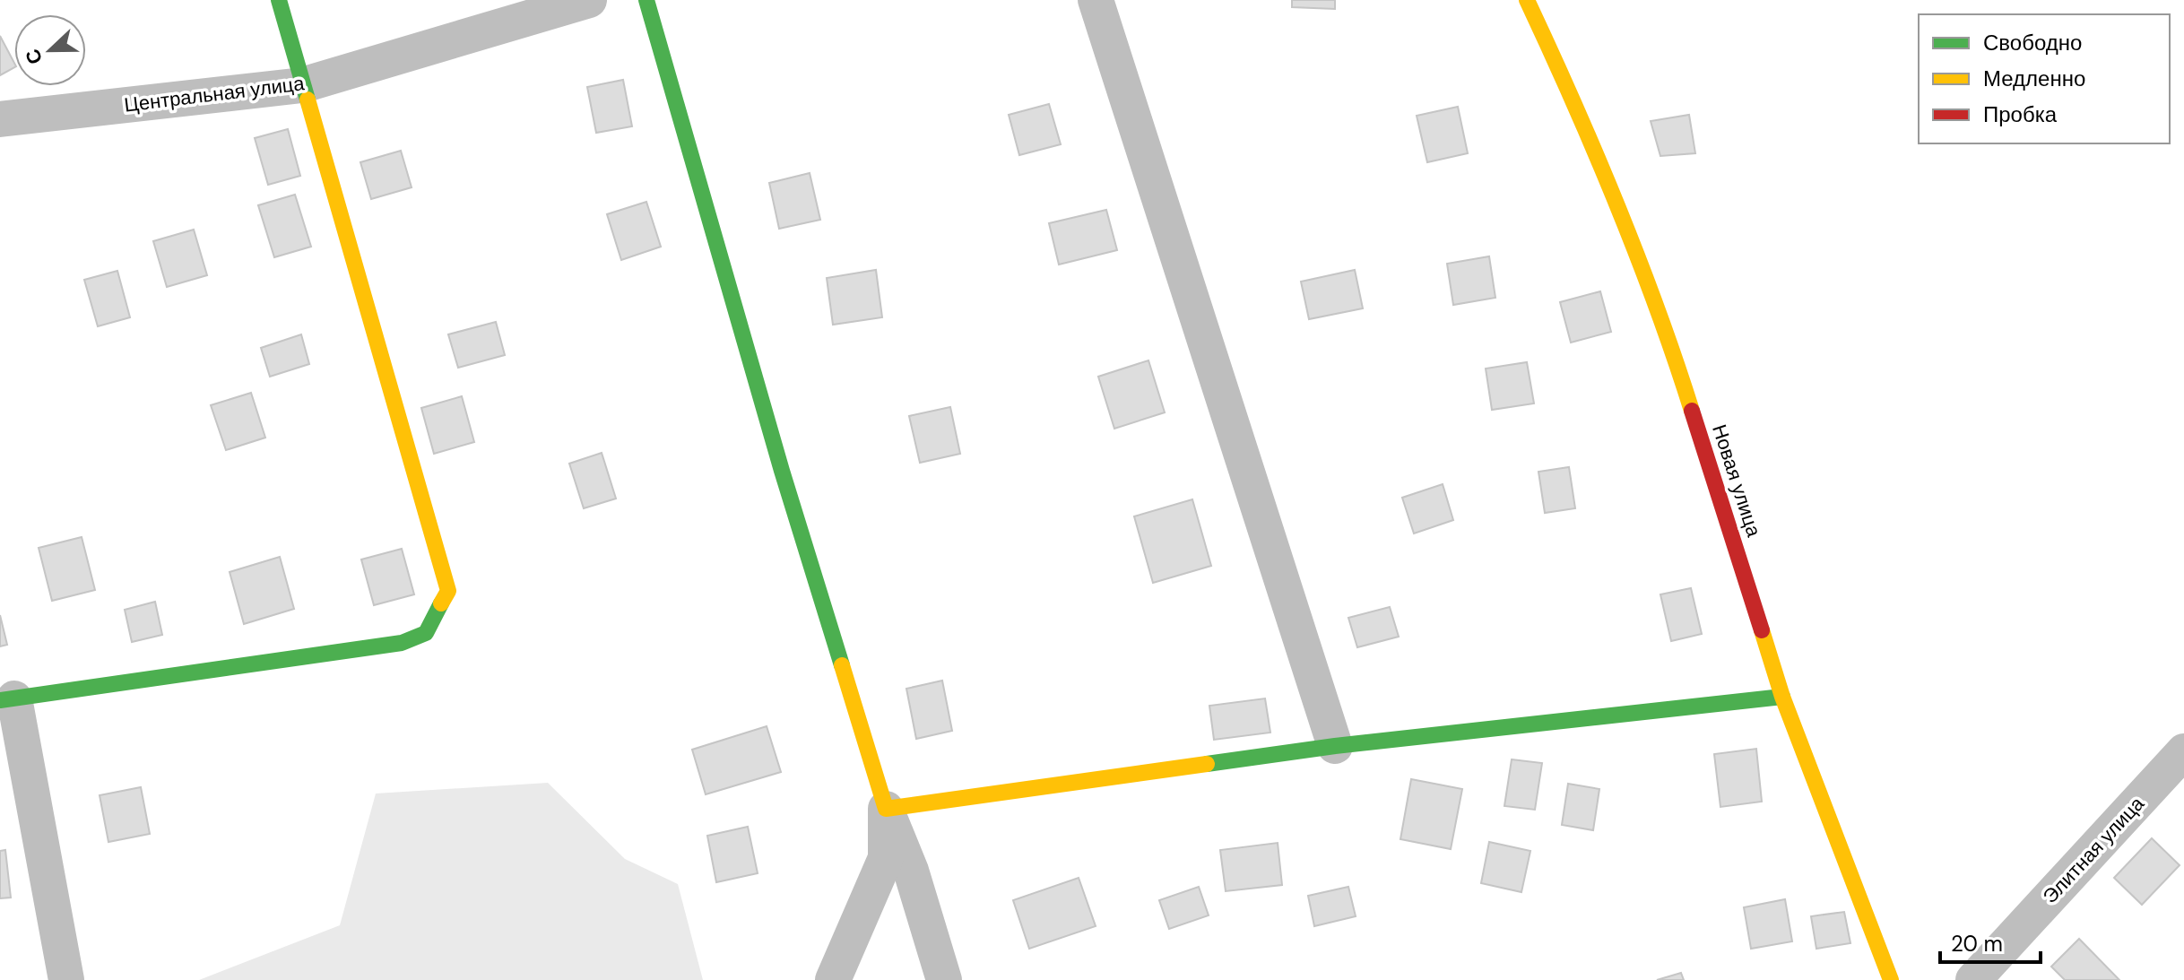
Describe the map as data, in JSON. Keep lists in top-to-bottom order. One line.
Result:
{"streets":{"street":["Центральная улица","Новая улица","Элитная улица"]},"legend":["Свободно","Медленно","Пробка"],"scale_bar":"20 m","north":"left"}
